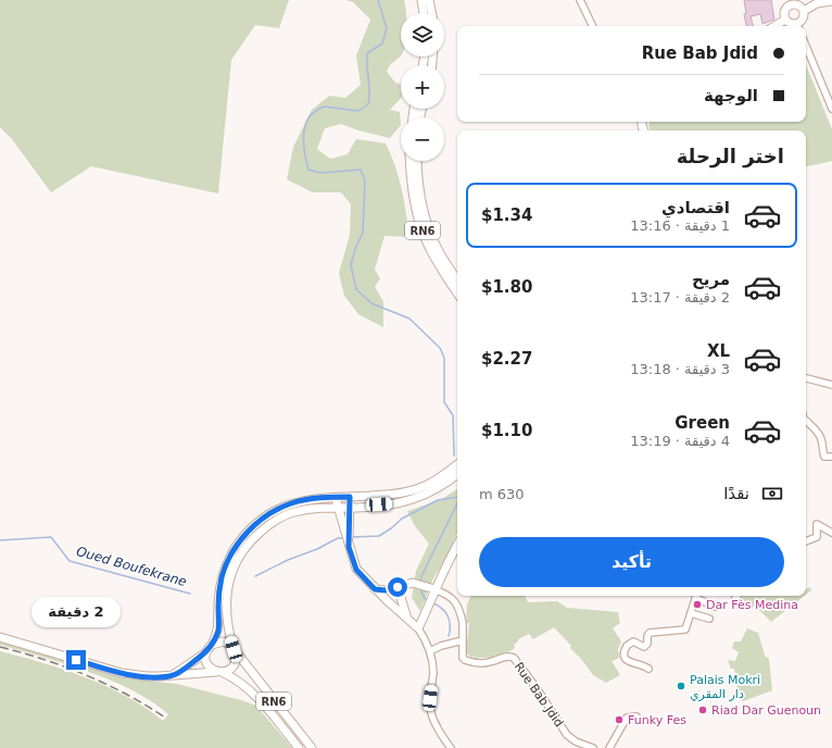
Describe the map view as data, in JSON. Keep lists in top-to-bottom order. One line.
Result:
{"streets":{"main road":["RN6","Rue Bab Jdid"]},"water":["Oued Boufekrane"],"places":["Dar Fès Medina","Palais Mokri دار المقري","Riad Dar Guenoun","Funky Fes"],"page":{"map_buttons":["+","−"],"banner":["Rue Bab Jdid","الوجهة"],"heading":"اختر الرحلة","list":[{"name":"اقتصادي","note":"1 دقيقة · 13:16","value":"$1.34"},{"name":"مريح","note":"2 دقيقة · 13:17","value":"$1.80"},{"name":"XL","note":"3 دقيقة · 13:18","value":"$2.27"},{"name":"Green","note":"4 دقيقة · 13:19","value":"$1.10"}],"pay":["نقدًا","630 m"],"buttons":"تأكيد","bubble":"2 دقيقة"}}
